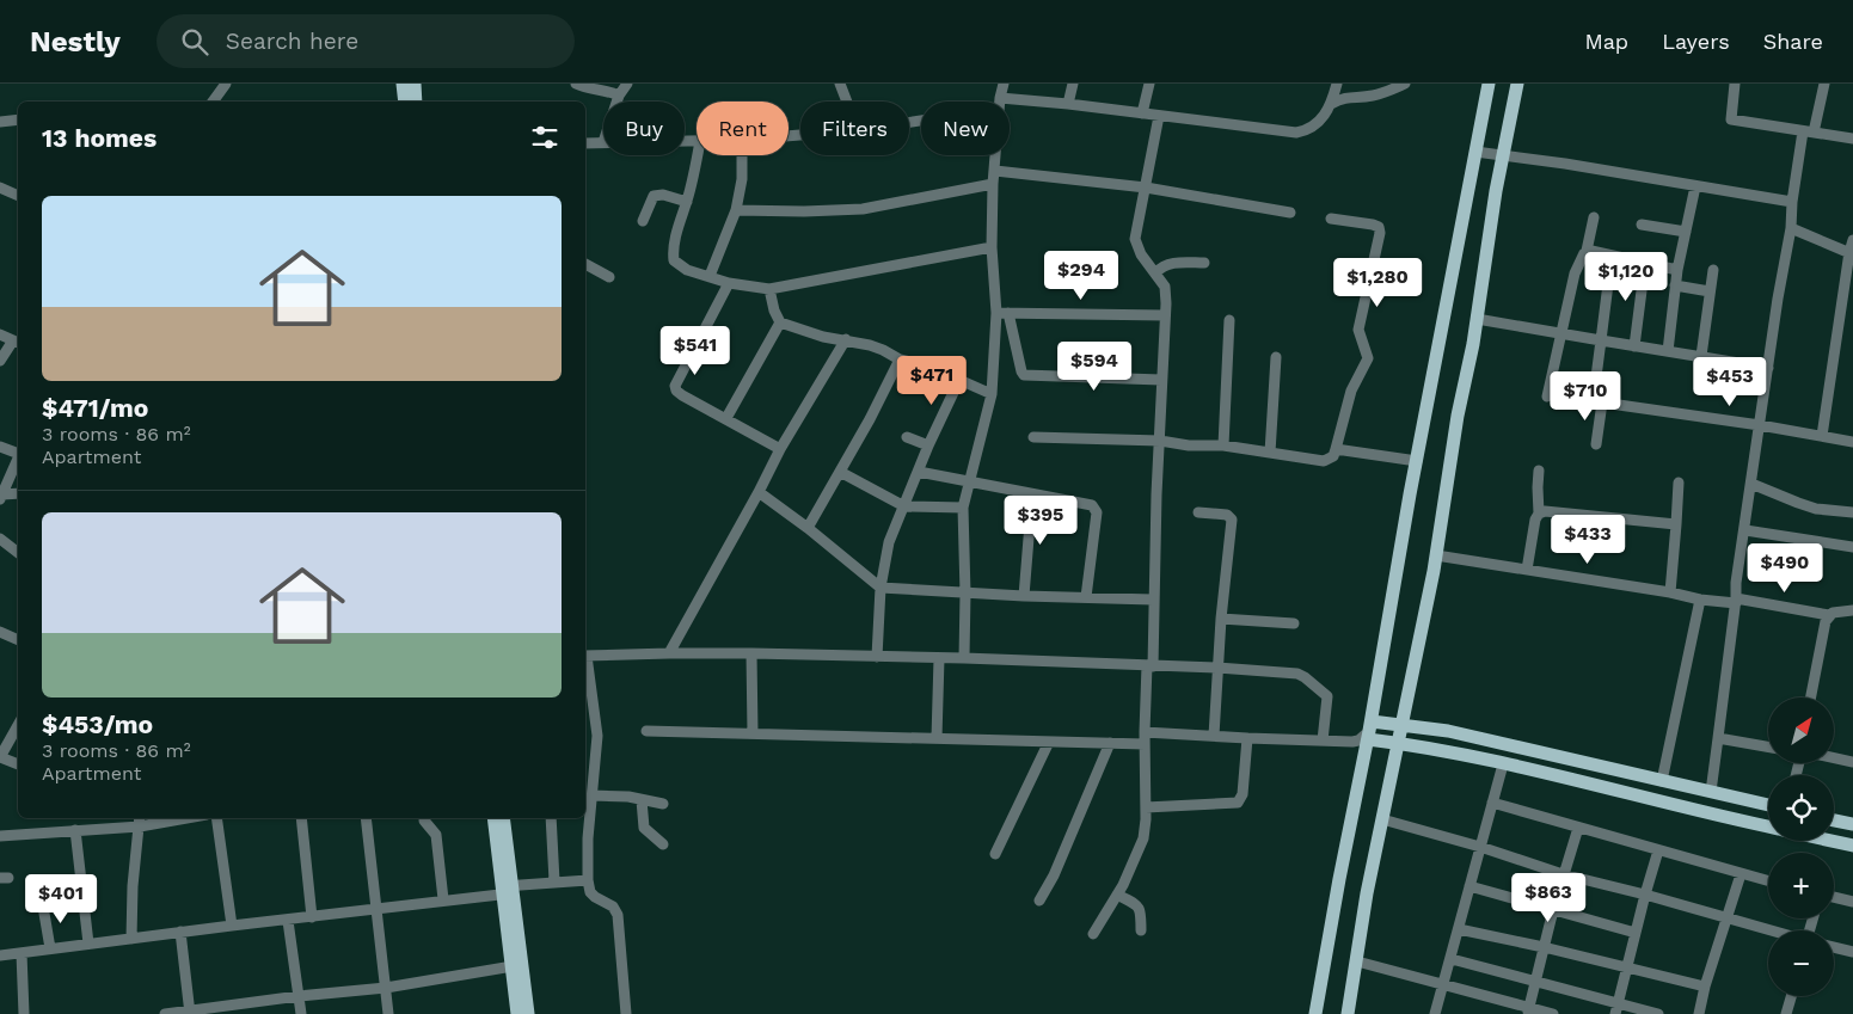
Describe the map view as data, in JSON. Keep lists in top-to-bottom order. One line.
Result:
{"north":"top right","page":{"header":"Nestly","search":"Search here","nav":["Map","Layers","Share"],"chip":["Buy","Rent","Filters","New"],"heading":"13 homes","list":[{"name":"$471/mo","note":"3 rooms · 86 m² · Apartment"},{"name":"$453/mo","note":"3 rooms · 86 m² · Apartment"}],"price":["$294","$1,120","$1,280","$541","$594","$471","$453","$710","$395","$433","$490","$863","$401"],"map_buttons":["+","−"]}}
